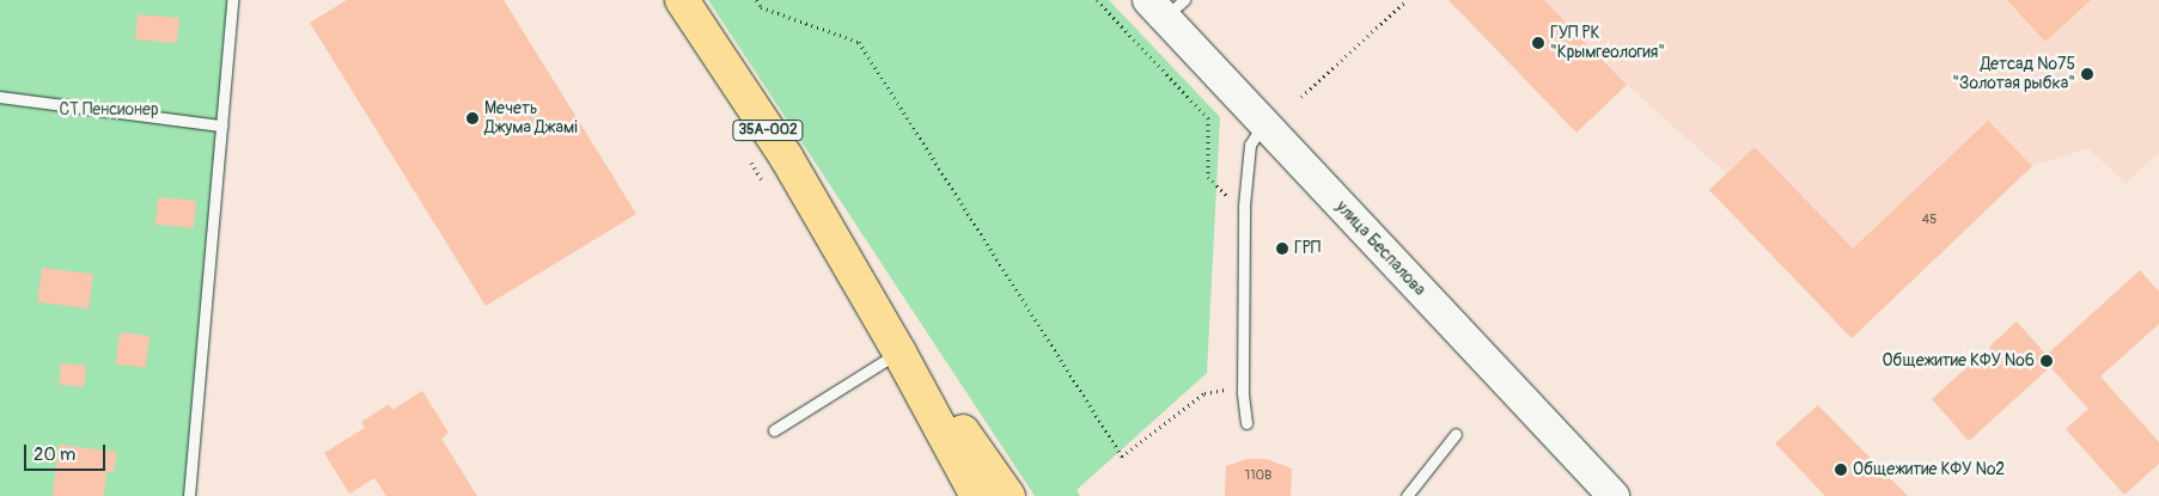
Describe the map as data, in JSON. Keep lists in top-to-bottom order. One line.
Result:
{"streets":{"main road":["35А-002","улица Беспалова"]},"parks":["СТ Пенсионер"],"places":["ГУП РК \"Крымгеология\"","Детсад №75 \"Золотая рыбка\"","Мечеть Джума Джамі","ГРП","Общежитие КФУ №6","Общежитие КФУ №2"],"house_numbers":["45","110В"],"scale_bar":"20 m"}
